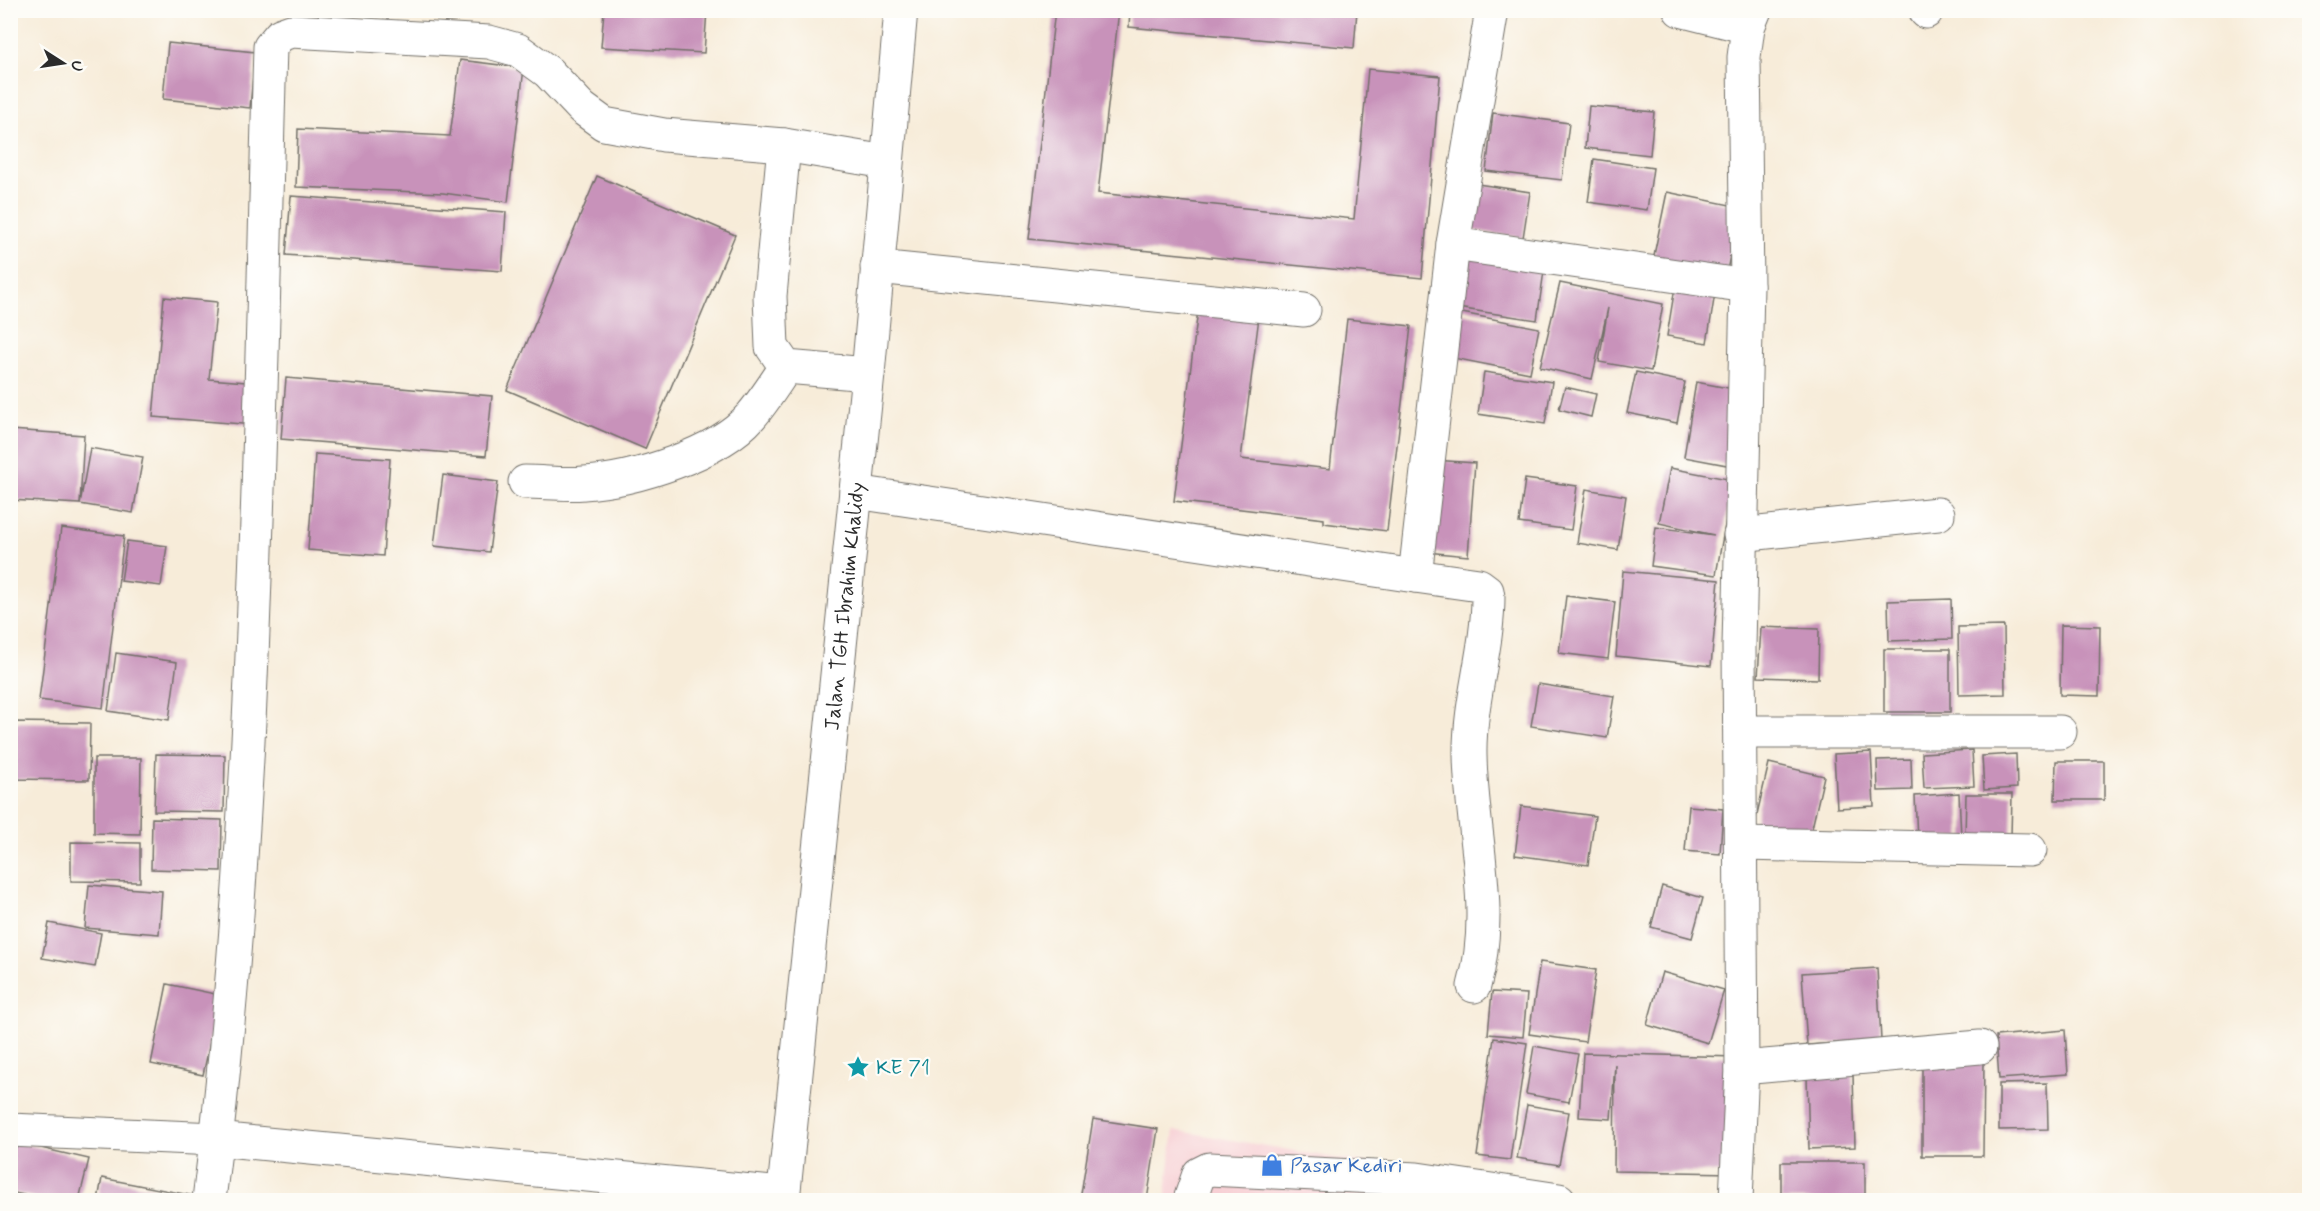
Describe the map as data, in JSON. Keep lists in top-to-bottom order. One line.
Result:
{"streets":{"street":["Jalan TGH Ibrahim Khalidy"]},"places":{"place":["KE 71"],"shop":["Pasar Kediri"]},"north":"right"}
